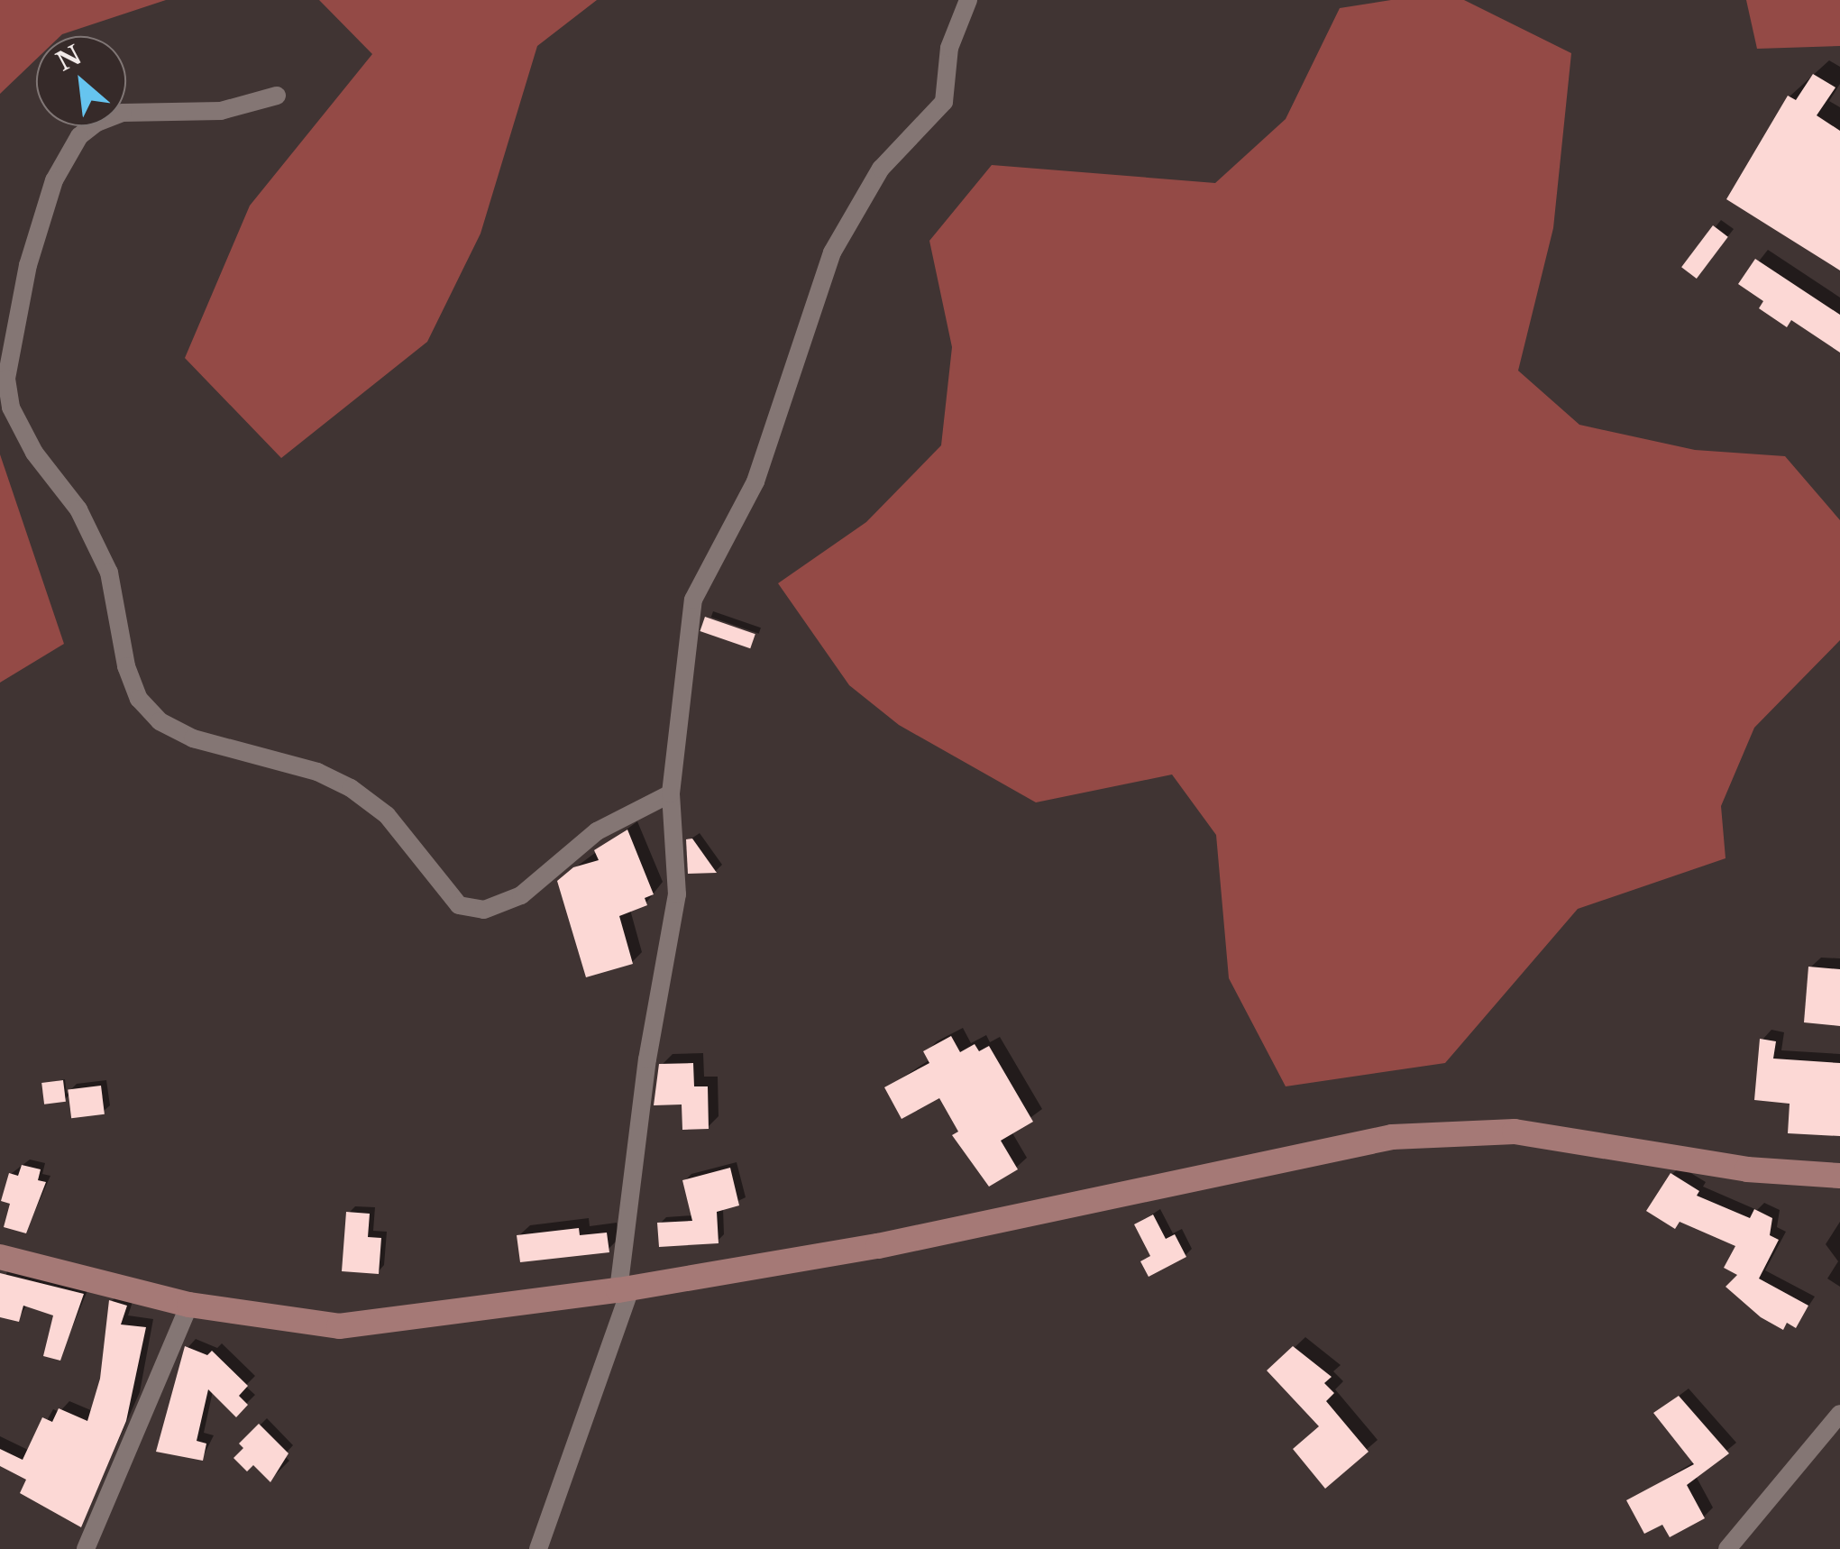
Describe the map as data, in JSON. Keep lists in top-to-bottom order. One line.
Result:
{"north":"top left"}
